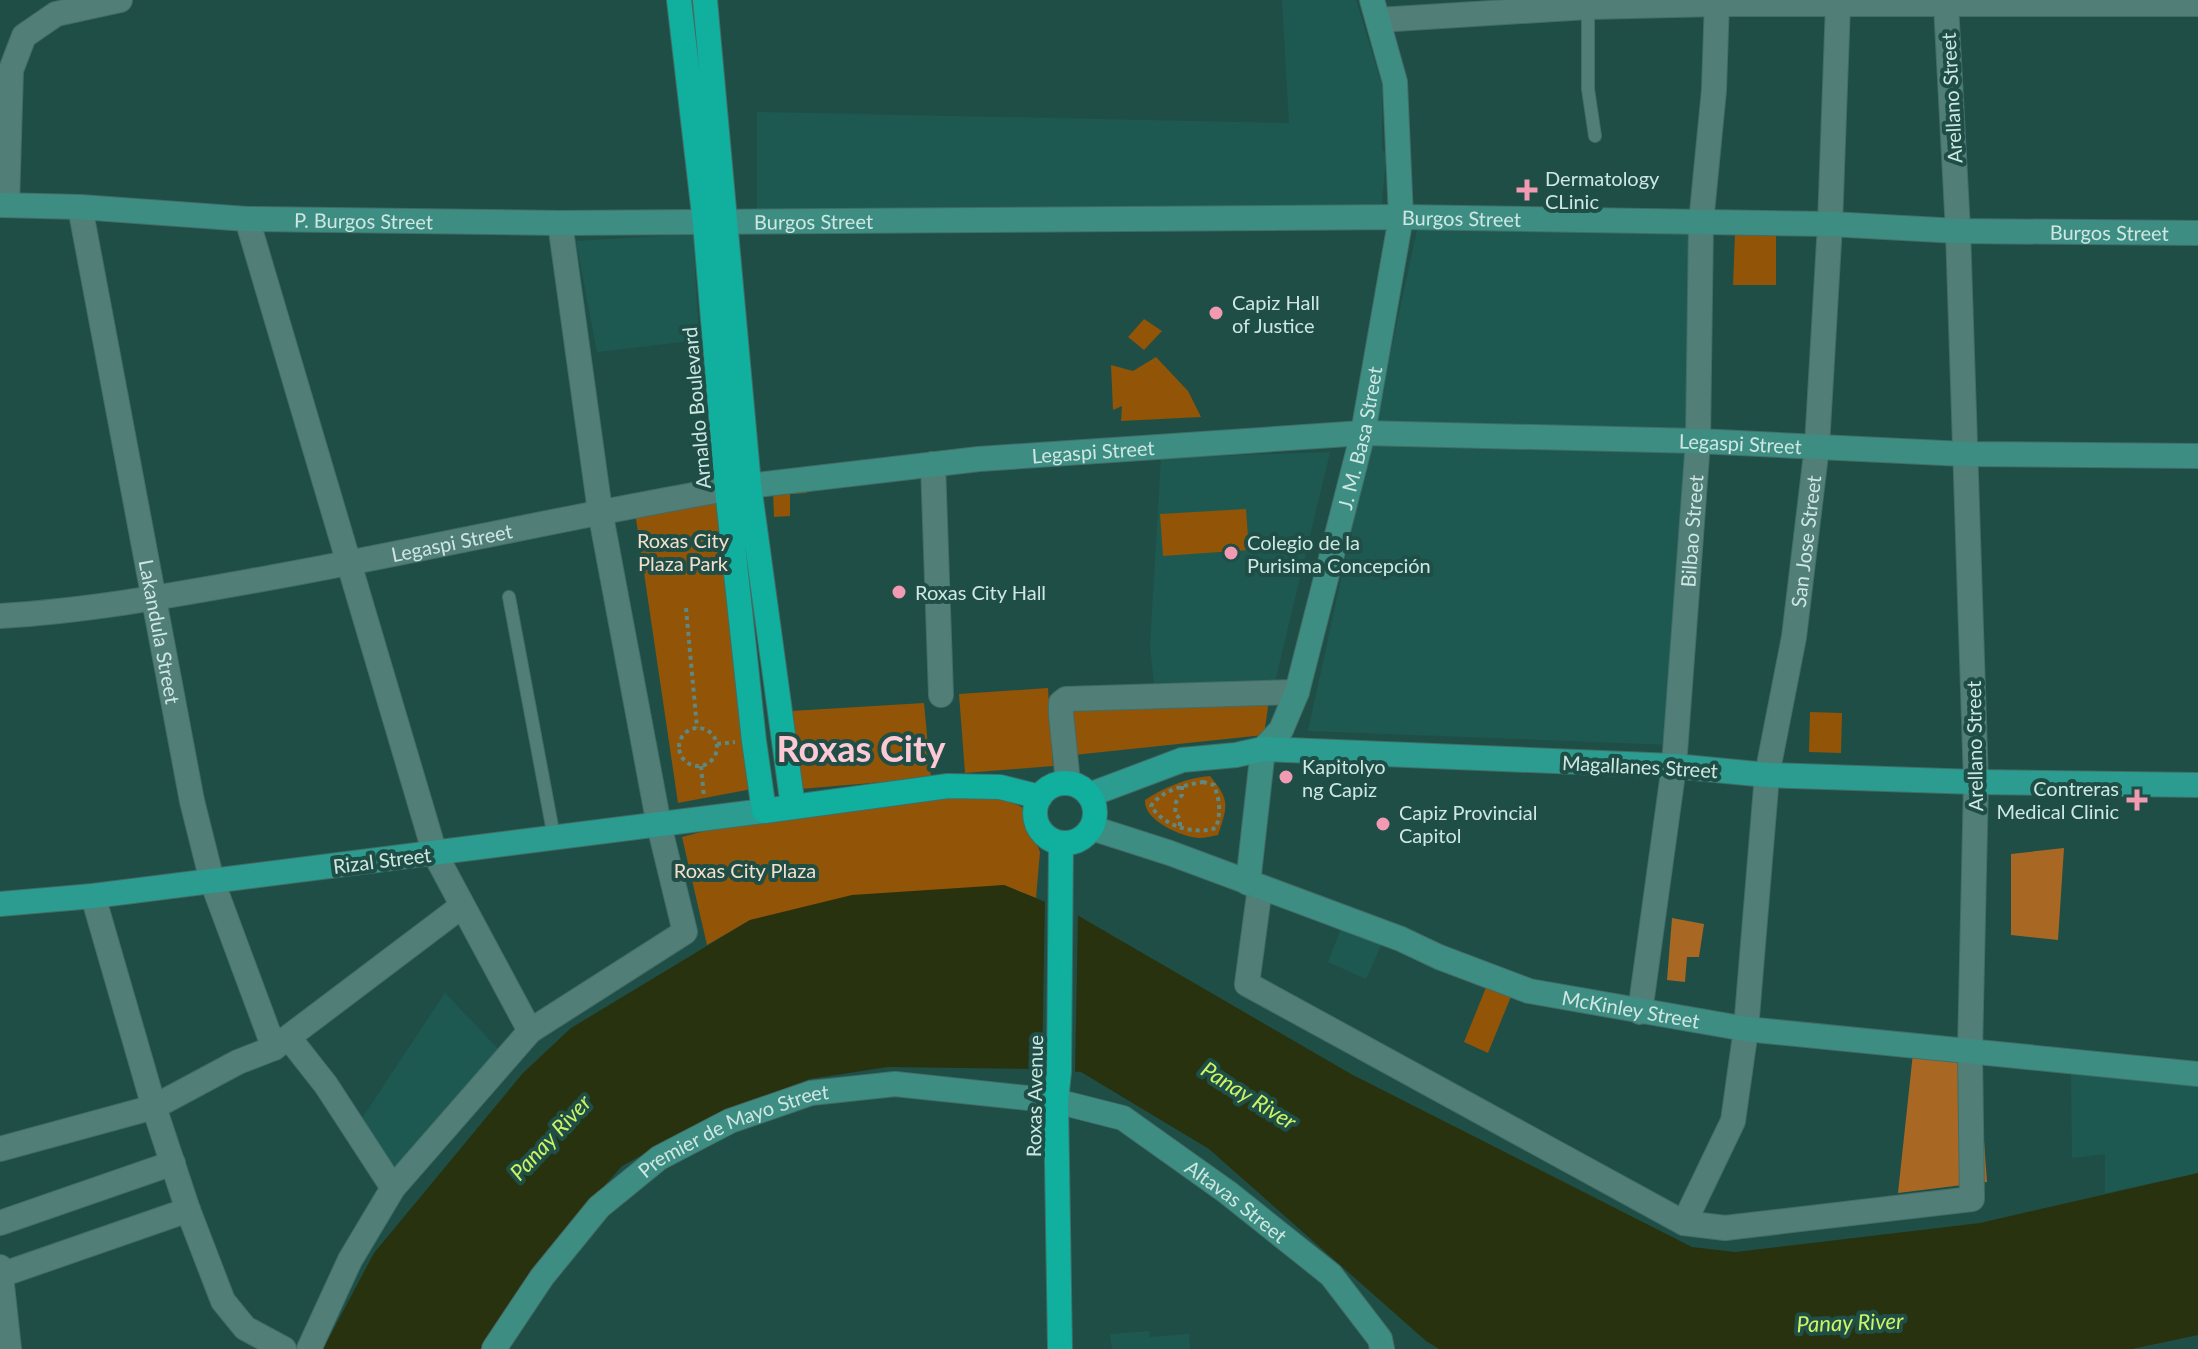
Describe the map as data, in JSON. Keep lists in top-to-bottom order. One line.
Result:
{"streets":{"highway":["Arnaldo Boulevard","Roxas Avenue"],"main road":["Magallanes Street","Rizal Street"],"street":["Arellano Street","Burgos Street","P. Burgos Street","J. M. Basa Street","Legaspi Street","Bilbao Street","San Jose Street","Lakandula Street","McKinley Street","Premier de Mayo Street","Altavas Street"]},"crossings":[["Arellano Street","Burgos Street"],["Arellano Street","Legaspi Street"],["Arellano Street","San Jose Street"],["Arellano Street","Magallanes Street"],["Arellano Street","McKinley Street"],["Burgos Street","P. Burgos Street"],["Burgos Street","Arnaldo Boulevard"],["Burgos Street","J. M. Basa Street"],["Burgos Street","Bilbao Street"],["Burgos Street","San Jose Street"],["P. Burgos Street","Arnaldo Boulevard"],["P. Burgos Street","Lakandula Street"],["Arnaldo Boulevard","Legaspi Street"],["Arnaldo Boulevard","Rizal Street"],["J. M. Basa Street","Legaspi Street"],["J. M. Basa Street","Magallanes Street"],["J. M. Basa Street","McKinley Street"],["Legaspi Street","Bilbao Street"],["Legaspi Street","San Jose Street"],["Legaspi Street","Lakandula Street"],["Bilbao Street","Magallanes Street"],["Bilbao Street","McKinley Street"],["San Jose Street","Magallanes Street"],["San Jose Street","McKinley Street"],["Lakandula Street","Rizal Street"],["Magallanes Street","McKinley Street"],["Magallanes Street","Roxas Avenue"],["McKinley Street","Roxas Avenue"],["Roxas Avenue","Premier de Mayo Street"],["Roxas Avenue","Altavas Street"],["Premier de Mayo Street","Altavas Street"]],"districts":["Roxas City"],"water":["Panay River"],"parks":["Roxas City Plaza Park","Roxas City Plaza"],"places":{"health":["Dermatology CLinic","Contreras Medical Clinic"],"other":["Capiz Hall of Justice","Colegio de la Purisima Concepción","Roxas City Hall","Kapitolyo ng Capiz","Capiz Provincial Capitol"]}}
